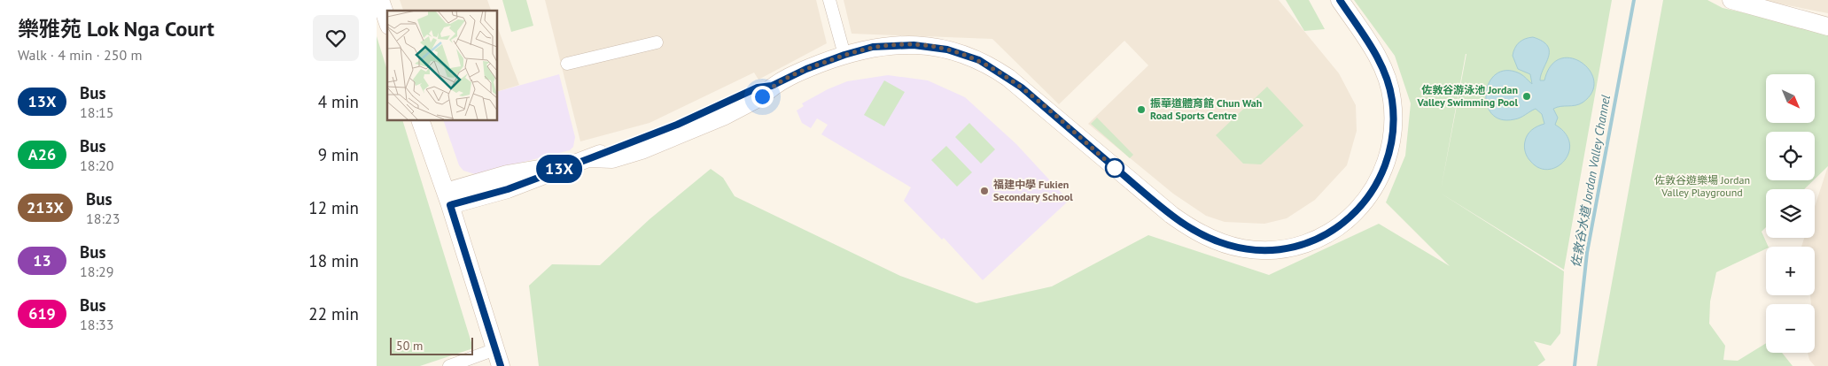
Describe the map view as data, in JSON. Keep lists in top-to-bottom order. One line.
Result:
{"water":["佐敦谷水道 Jordan Valley Channel"],"parks":["佐敦谷遊樂場 Jordan Valley Playground"],"places":["佐敦谷游泳池 Jordan Valley Swimming Pool","振華道體育館 Chun Wah Road Sports Centre","福建中學 Fukien Secondary School"],"lines":["bus line 13X"],"scale_bar":"50 m","north":"bottom right","page":{"heading":["樂雅苑 Lok Nga Court","Walk · 4 min · 250 m"],"on_map":"13X","map_buttons":["+","−"],"list":[{"mark":"13X","name":"Bus","note":"18:15","value":"4 min"},{"mark":"A26","name":"Bus","note":"18:20","value":"9 min"},{"mark":"213X","name":"Bus","note":"18:23","value":"12 min"},{"mark":"13","name":"Bus","note":"18:29","value":"18 min"},{"mark":"619","name":"Bus","note":"18:33","value":"22 min"}],"scale":"50 m"}}
